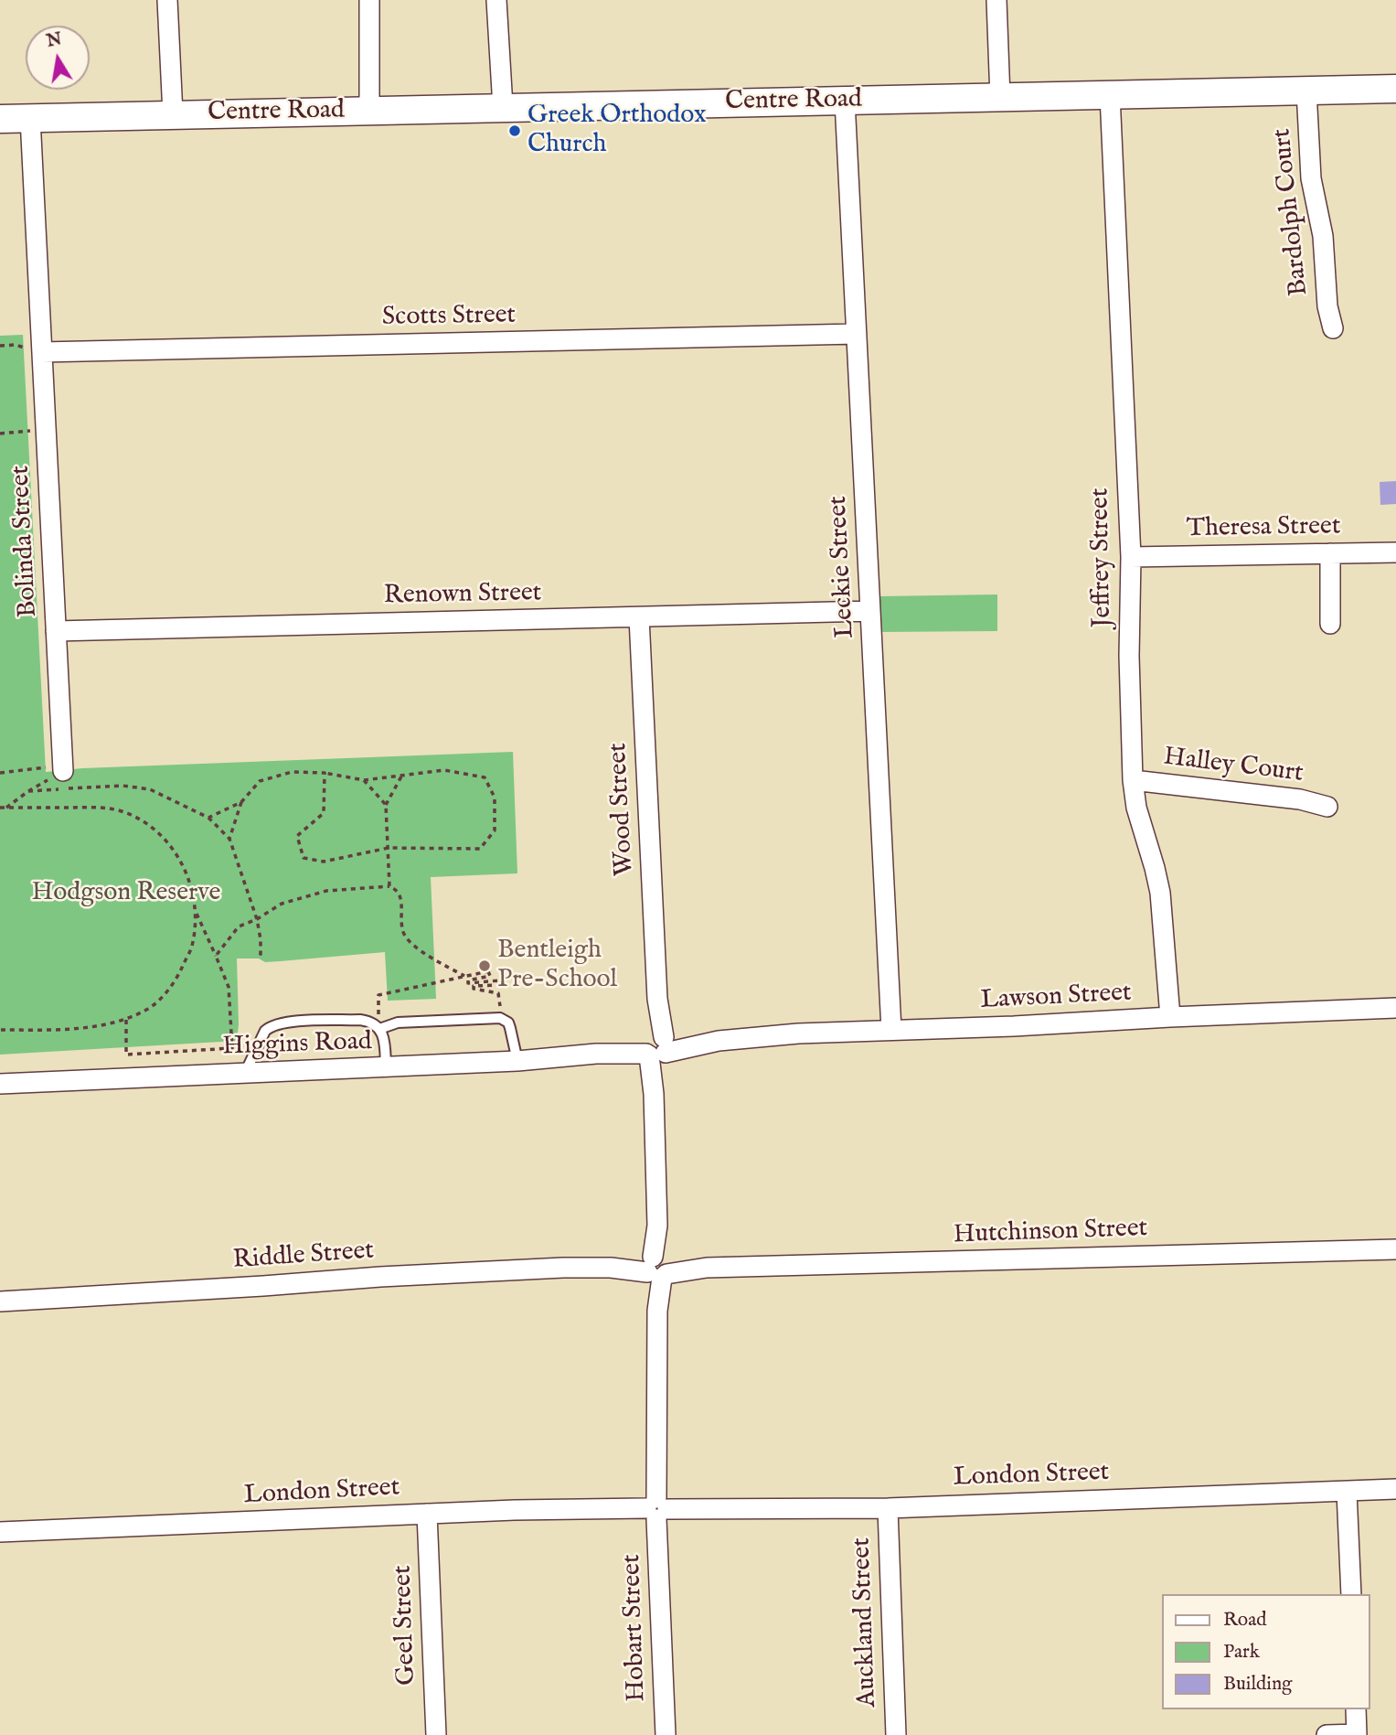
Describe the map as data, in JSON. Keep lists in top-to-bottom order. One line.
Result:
{"streets":{"main road":["Centre Road"],"street":["Bardolph Court","Scotts Street","Theresa Street","Bolinda Street","Jeffrey Street","Leckie Street","Renown Street","Halley Court","Wood Street","Lawson Street","Higgins Road","Hutchinson Street","Riddle Street","London Street","Auckland Street","Geel Street","Hobart Street"]},"crossings":[["Centre Road","Bardolph Court"],["Centre Road","Bolinda Street"],["Centre Road","Jeffrey Street"],["Centre Road","Leckie Street"],["Scotts Street","Bolinda Street"],["Scotts Street","Leckie Street"],["Theresa Street","Jeffrey Street"],["Bolinda Street","Renown Street"],["Jeffrey Street","Halley Court"],["Jeffrey Street","Lawson Street"],["Leckie Street","Renown Street"],["Leckie Street","Lawson Street"],["Renown Street","Wood Street"],["Wood Street","Lawson Street"],["Wood Street","Higgins Road"],["Wood Street","Hobart Street"],["Lawson Street","Higgins Road"],["Lawson Street","Hobart Street"],["Higgins Road","Hobart Street"],["Hutchinson Street","Riddle Street"],["Hutchinson Street","Hobart Street"],["Riddle Street","Hobart Street"],["London Street","Auckland Street"],["London Street","Geel Street"],["London Street","Hobart Street"]],"parks":["Hodgson Reserve"],"places":["Greek Orthodox Church","Bentleigh Pre-School"],"legend":["Road","Park","Building"],"north":"top"}
